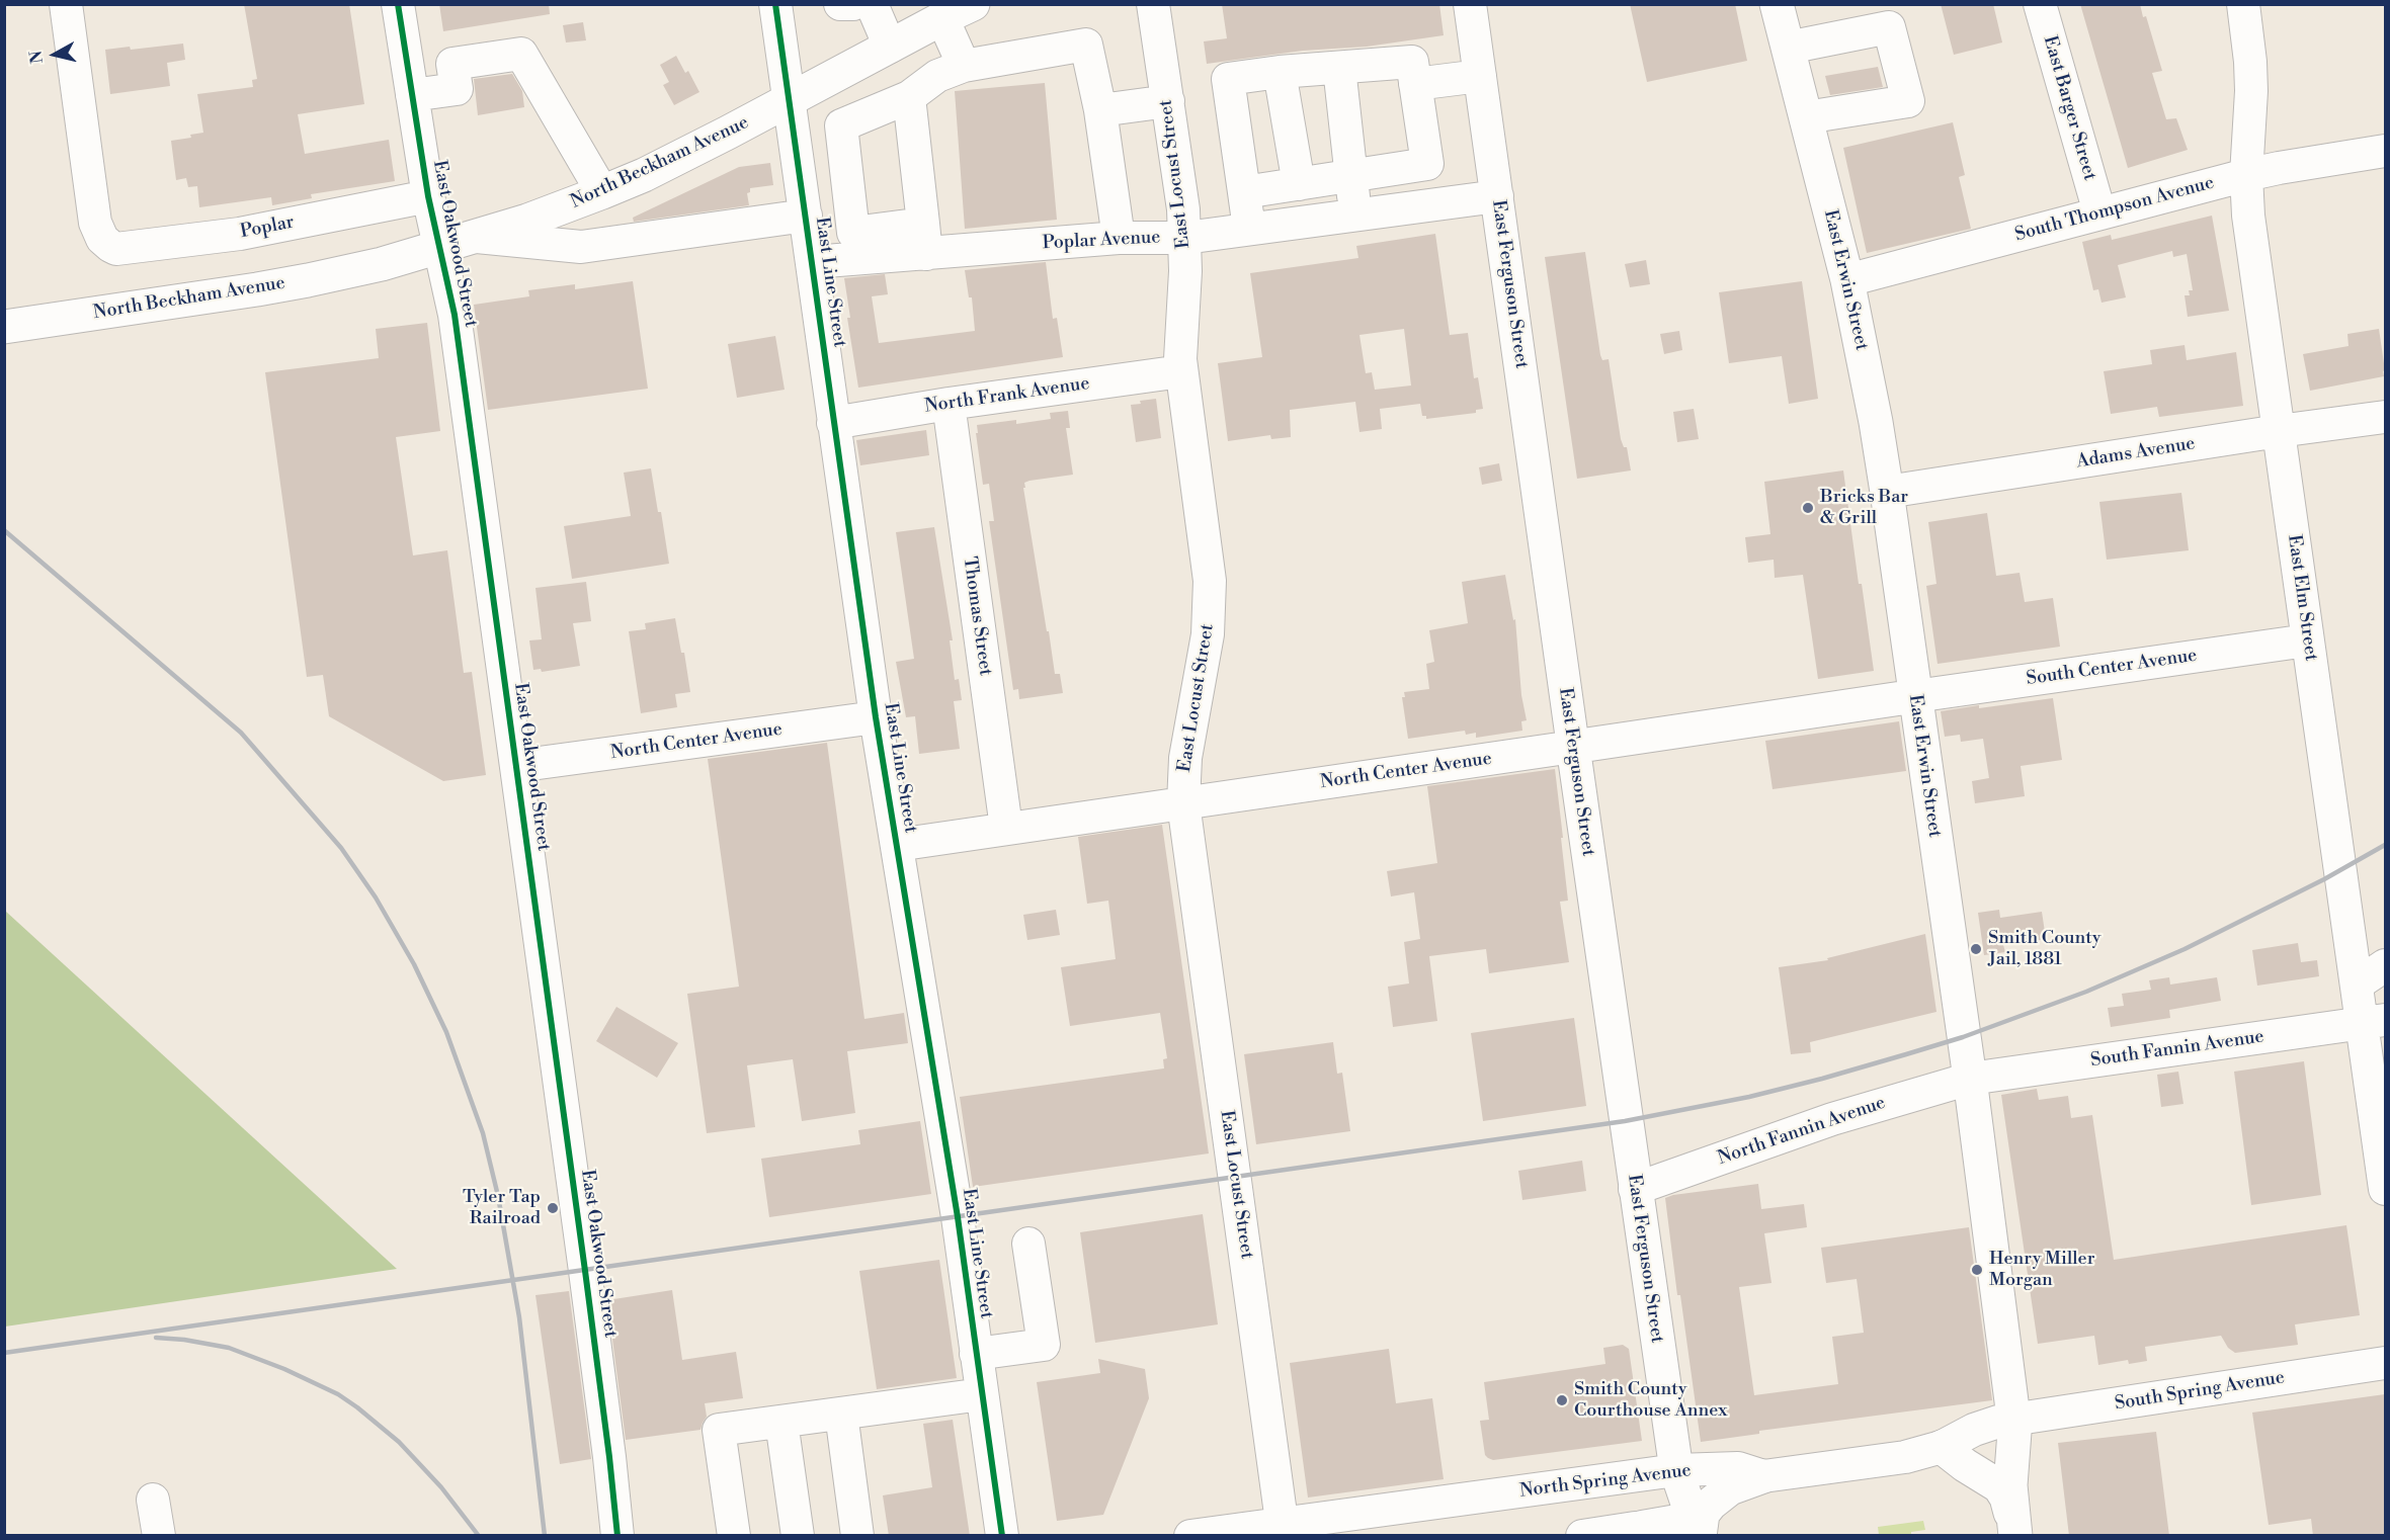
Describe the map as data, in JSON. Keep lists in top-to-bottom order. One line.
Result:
{"streets":{"main road":["North Beckham Avenue","East Erwin Street","East Ferguson Street","North Center Avenue"],"street":["East Barger Street","East Locust Street","South Thompson Avenue","Poplar","Poplar Avenue","East Oakwood Street","East Line Street","North Frank Avenue","Adams Avenue","East Elm Street","Thomas Street","South Center Avenue","South Fannin Avenue","North Fannin Avenue","South Spring Avenue","North Spring Avenue"]},"crossings":[["East Barger Street","South Thompson Avenue"],["North Beckham Avenue","East Oakwood Street"],["North Beckham Avenue","East Line Street"],["East Locust Street","Poplar Avenue"],["East Locust Street","North Frank Avenue"],["East Locust Street","North Center Avenue"],["East Locust Street","North Spring Avenue"],["South Thompson Avenue","East Erwin Street"],["South Thompson Avenue","East Elm Street"],["Poplar","East Oakwood Street"],["Poplar Avenue","East Line Street"],["Poplar Avenue","East Ferguson Street"],["East Oakwood Street","North Center Avenue"],["East Erwin Street","Adams Avenue"],["East Erwin Street","South Center Avenue"],["East Erwin Street","North Center Avenue"],["East Erwin Street","South Fannin Avenue"],["East Erwin Street","North Fannin Avenue"],["East Erwin Street","South Spring Avenue"],["East Erwin Street","North Spring Avenue"],["East Line Street","North Frank Avenue"],["East Line Street","North Center Avenue"],["East Ferguson Street","North Center Avenue"],["East Ferguson Street","North Fannin Avenue"],["East Ferguson Street","North Spring Avenue"],["North Frank Avenue","Thomas Street"],["Adams Avenue","East Elm Street"],["East Elm Street","South Center Avenue"],["East Elm Street","South Fannin Avenue"],["Thomas Street","North Center Avenue"],["South Center Avenue","North Center Avenue"],["South Fannin Avenue","North Fannin Avenue"],["South Spring Avenue","North Spring Avenue"]],"places":["Bricks Bar & Grill","Smith County Jail, 1881","Tyler Tap Railroad","Henry Miller Morgan","Smith County Courthouse Annex"],"north":"left"}
